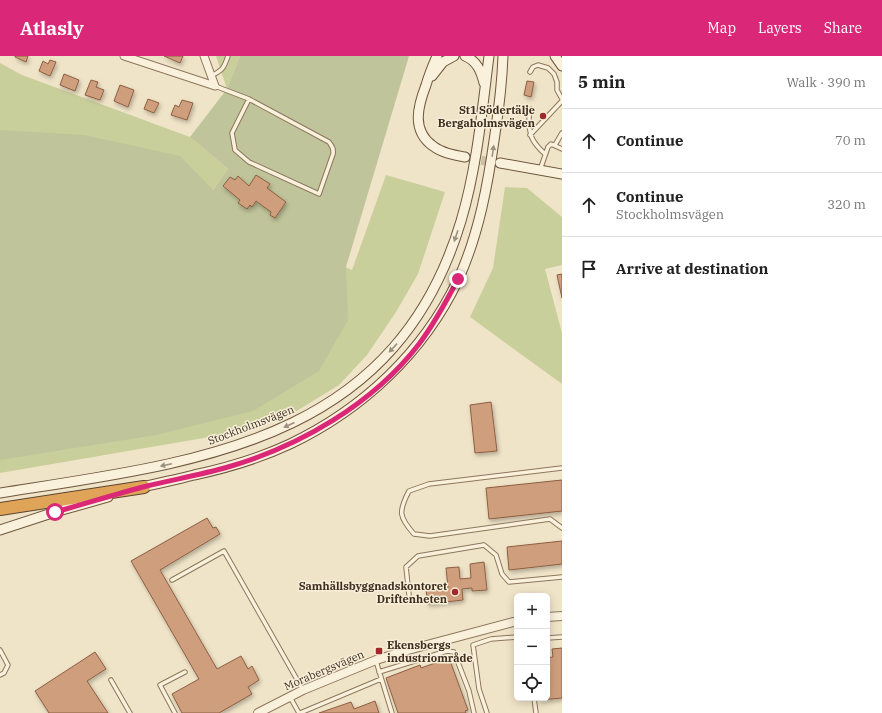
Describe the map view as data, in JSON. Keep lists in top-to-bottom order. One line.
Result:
{"streets":{"main road":["Stockholmsvägen"],"street":["Morabergsvägen"]},"one_way":["Stockholmsvägen"],"places":{"other":["St1 Södertälje Bergaholmsvägen","Samhällsbyggnadskontoret Driftenheten"],"transit":["Ekensbergs industriområde"]},"page":{"header":"Atlasly","nav":["Map","Layers","Share"],"heading":["5 min","Walk · 390 m"],"list":[["Continue","70 m"],["Continue","Stockholmsvägen","320 m"],"Arrive at destination"],"map_buttons":["+","−"]}}
